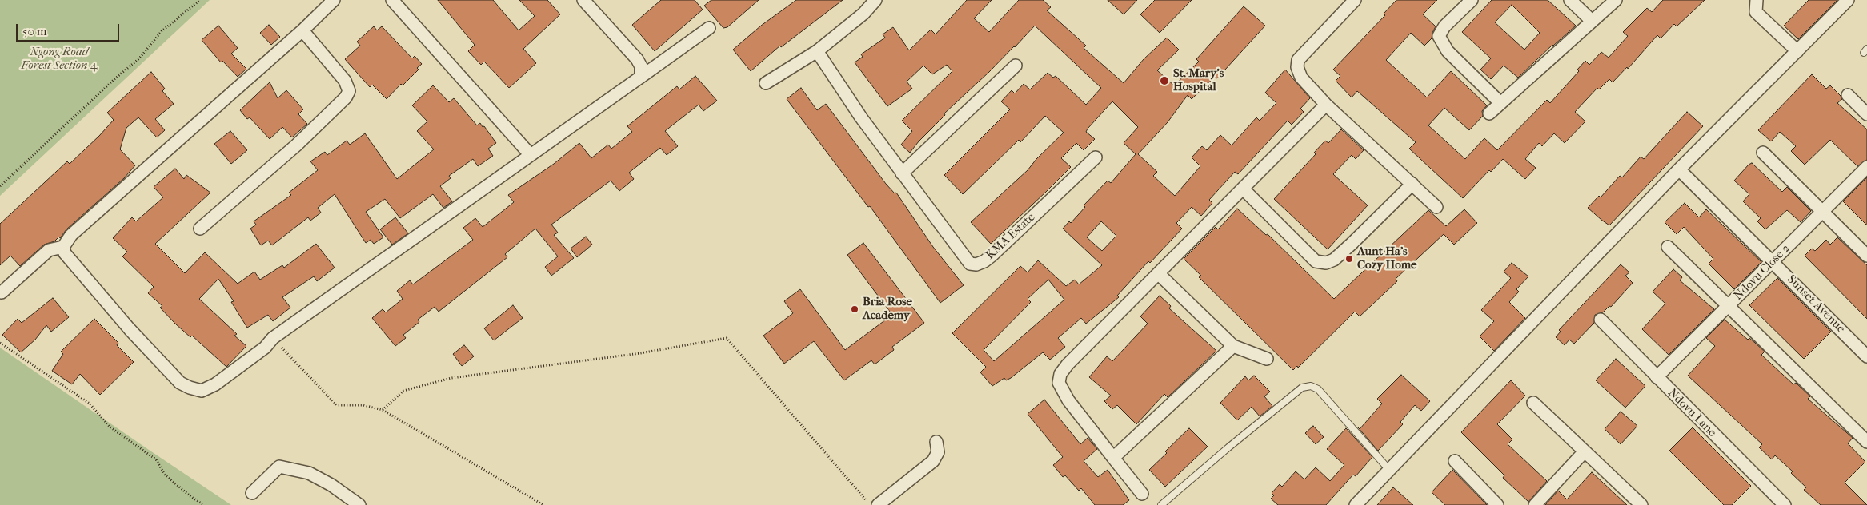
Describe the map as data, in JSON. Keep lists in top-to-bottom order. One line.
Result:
{"streets":{"street":["KMA Estate","Ndovu Close 2","Sunset Avenue","Ndovu Lane"]},"crossings":[["Ndovu Close 2","Sunset Avenue"],["Ndovu Close 2","Ndovu Lane"]],"parks":["Ngong Road Forest Section 4"],"places":["St. Mary's Hospital","Aunt Ha's Cozy Home","Bria Rose Academy"],"scale_bar":"50 m"}
